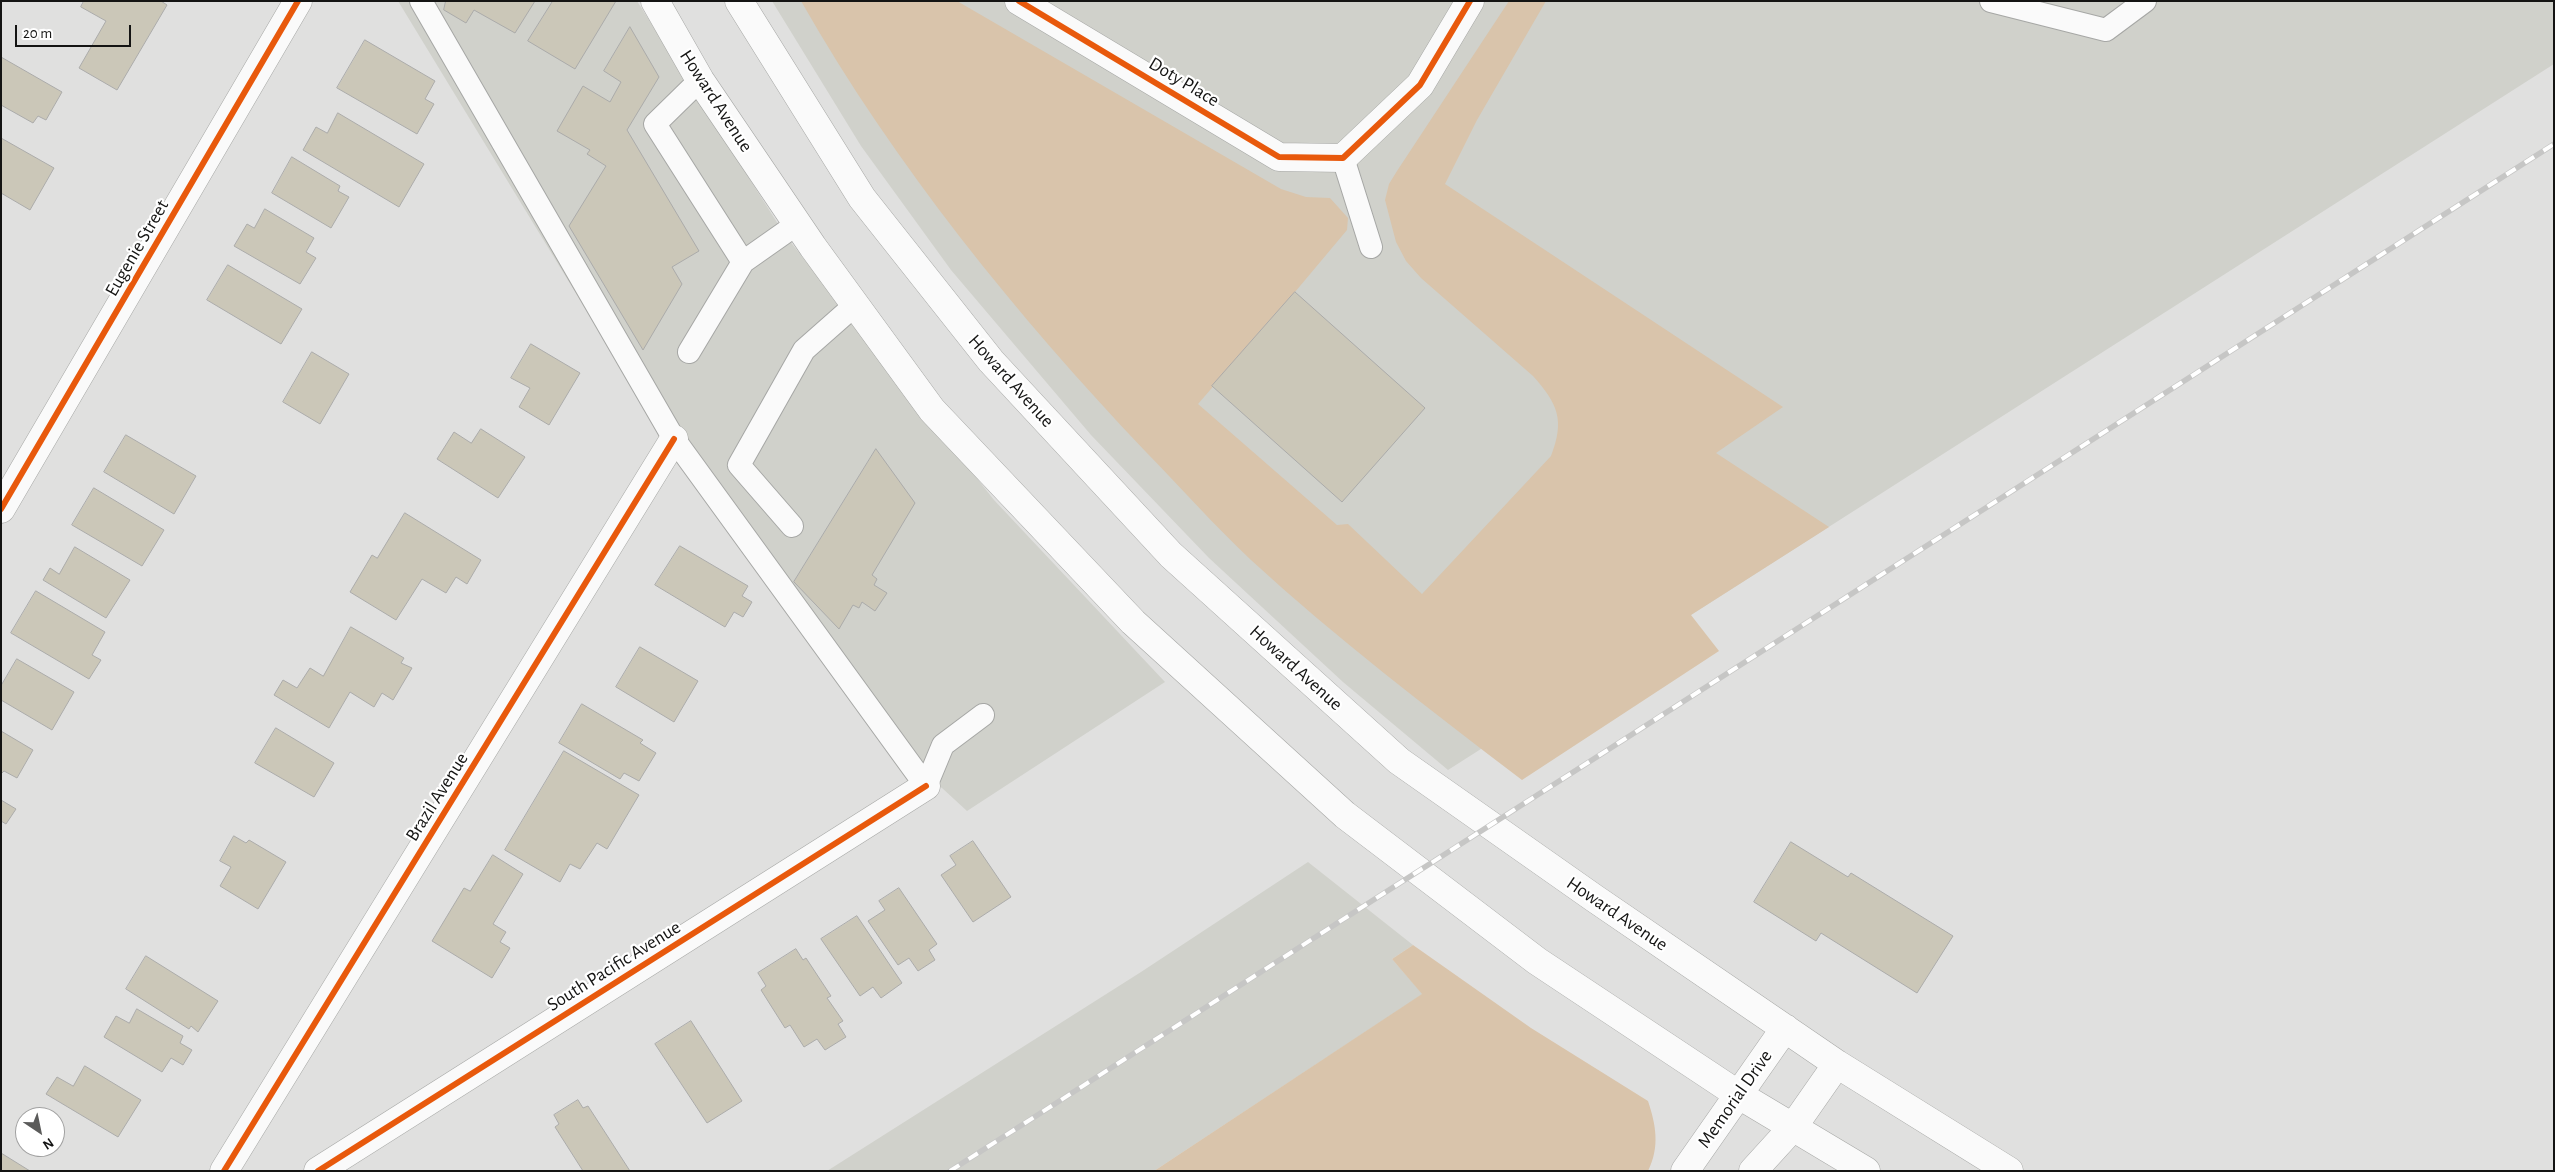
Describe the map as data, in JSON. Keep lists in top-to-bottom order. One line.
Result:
{"streets":{"main road":["Doty Place","Howard Avenue","Eugenie Street","Brazil Avenue","South Pacific Avenue","Memorial Drive"]},"crossings":[["Howard Avenue","Memorial Drive"]],"scale_bar":"20 m","north":"bottom right"}
